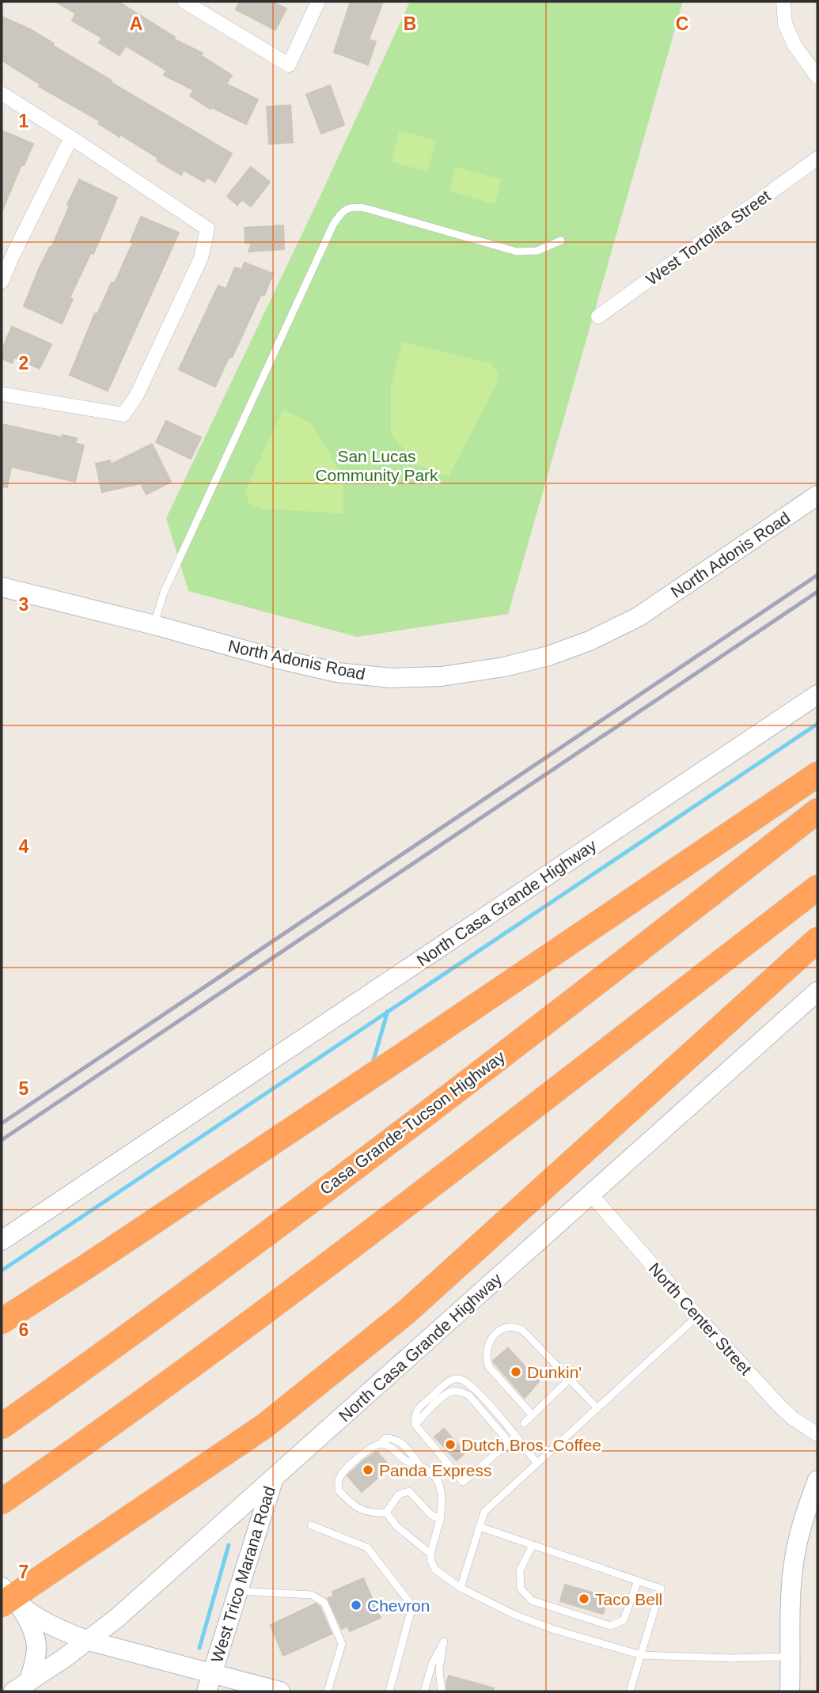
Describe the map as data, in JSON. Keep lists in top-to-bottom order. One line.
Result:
{"streets":{"highway":["Casa Grande-Tucson Highway"],"street":["West Tortolita Street","North Adonis Road","North Casa Grande Highway","North Center Street","West Trico Marana Road"]},"crossings":[["North Casa Grande Highway","North Center Street"],["North Casa Grande Highway","West Trico Marana Road"]],"parks":["San Lucas Community Park"],"places":["Dunkin'","Dutch Bros. Coffee","Panda Express","Taco Bell","Chevron"],"grid":{"columns":["A","B","C"],"rows":["1","2","3","4","5","6","7"]}}
